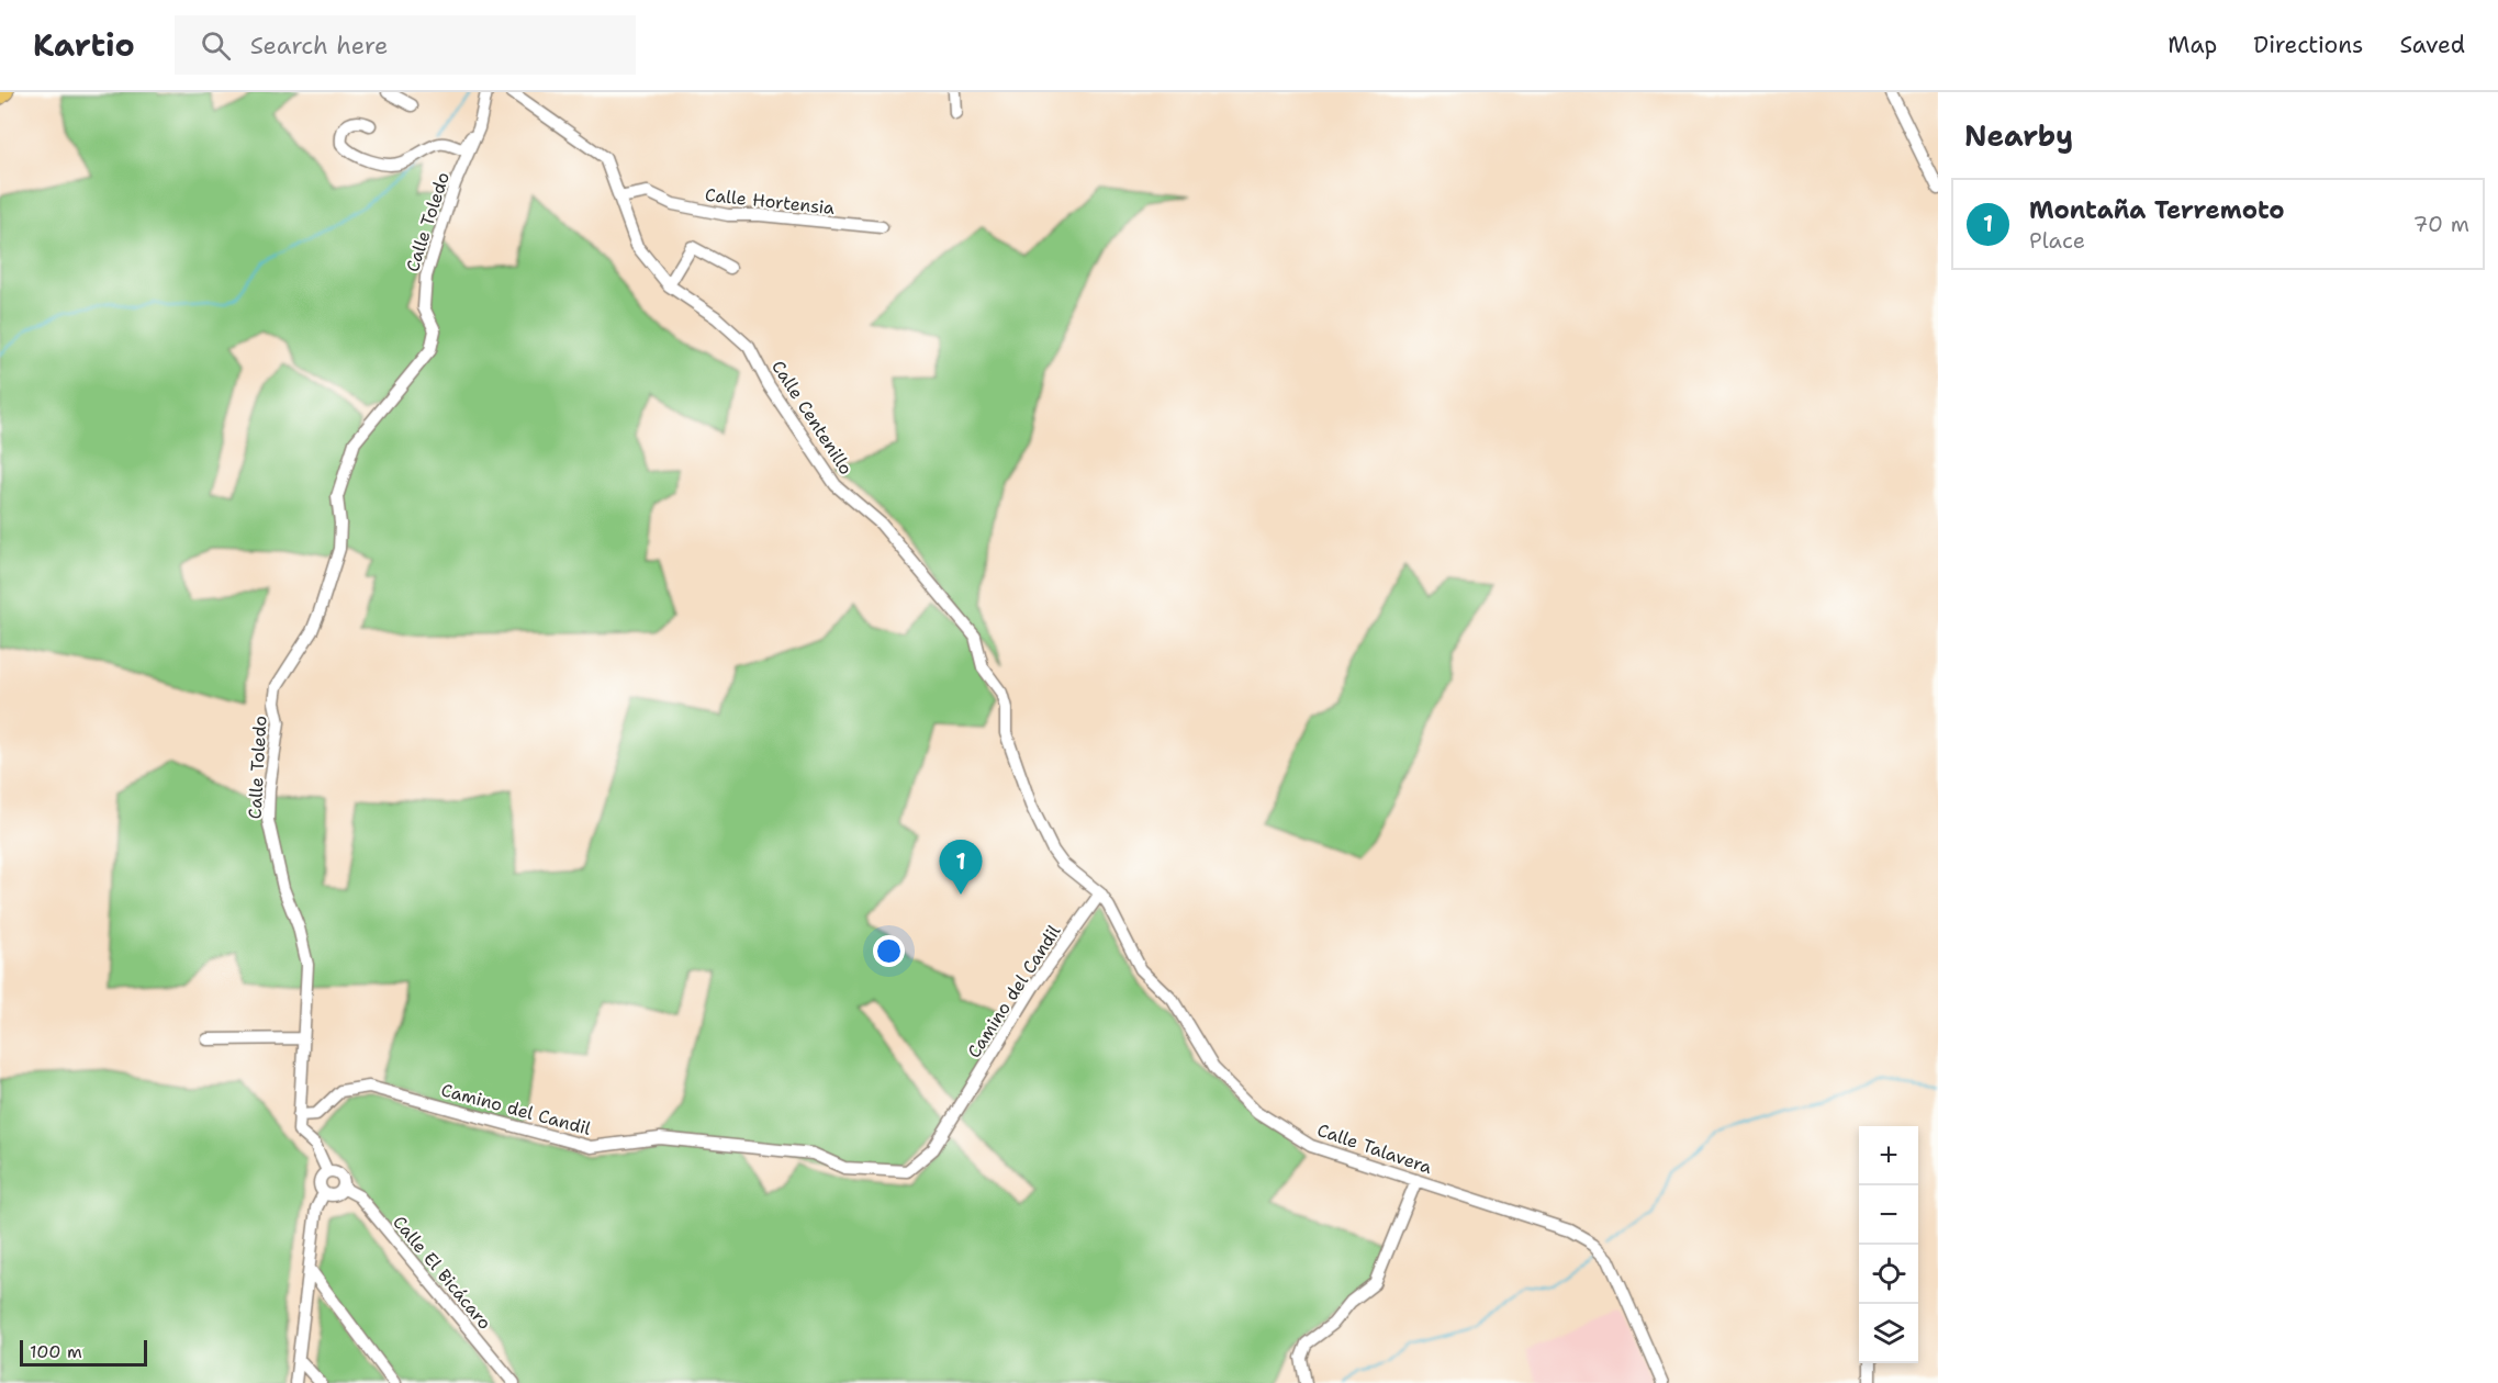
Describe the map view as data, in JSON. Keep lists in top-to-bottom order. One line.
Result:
{"streets":{"street":["Calle Hortensia","Calle Toledo","Calle Centenillo","Camino del Candil","Calle Talavera","Calle El Bicácaro"]},"crossings":[["Calle Hortensia","Calle Centenillo"],["Calle Toledo","Camino del Candil"],["Calle Toledo","Calle El Bicácaro"],["Calle Centenillo","Camino del Candil"],["Calle Centenillo","Calle Talavera"],["Camino del Candil","Calle Talavera"]],"scale_bar":"100 m","page":{"header":"Kartio","search":"Search here","nav":["Map","Directions","Saved"],"heading":"Nearby","list":[{"mark":"1","name":"Montaña Terremoto","note":"Place","value":"70 m"}],"pins":"1","map_buttons":["+","−"],"scale":"100 m"}}
